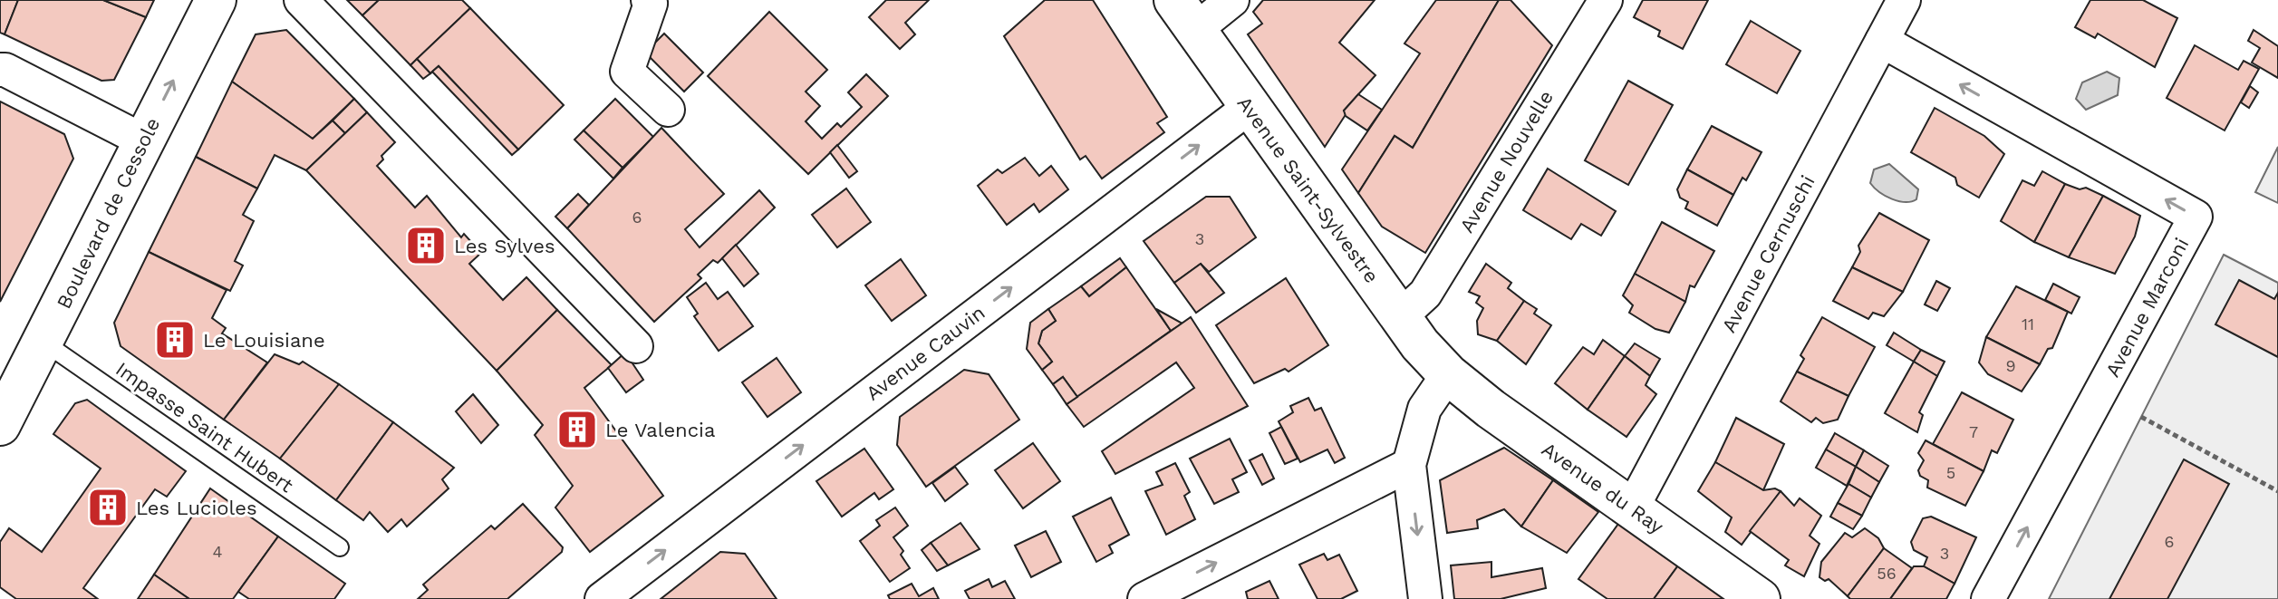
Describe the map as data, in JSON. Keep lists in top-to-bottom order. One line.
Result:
{"streets":{"main road":["Avenue Saint-Sylvestre","Boulevard de Cessole","Avenue du Ray"],"street":["Avenue Nouvelle","Avenue Cernuschi","Avenue Marconi","Avenue Cauvin"],"lane":["Impasse Saint Hubert"]},"crossings":[["Avenue Nouvelle","Avenue Saint-Sylvestre"],["Avenue Saint-Sylvestre","Avenue Cauvin"],["Avenue Saint-Sylvestre","Avenue du Ray"],["Boulevard de Cessole","Impasse Saint Hubert"],["Avenue Cernuschi","Avenue Marconi"],["Avenue Cernuschi","Avenue du Ray"]],"one_way":["Avenue Cauvin"],"places":{"building":["Les Sylves","Le Louisiane","Le Valencia","Les Lucioles"]},"house_numbers":["6","3","11","9","7","5","6","4","3","56"]}
